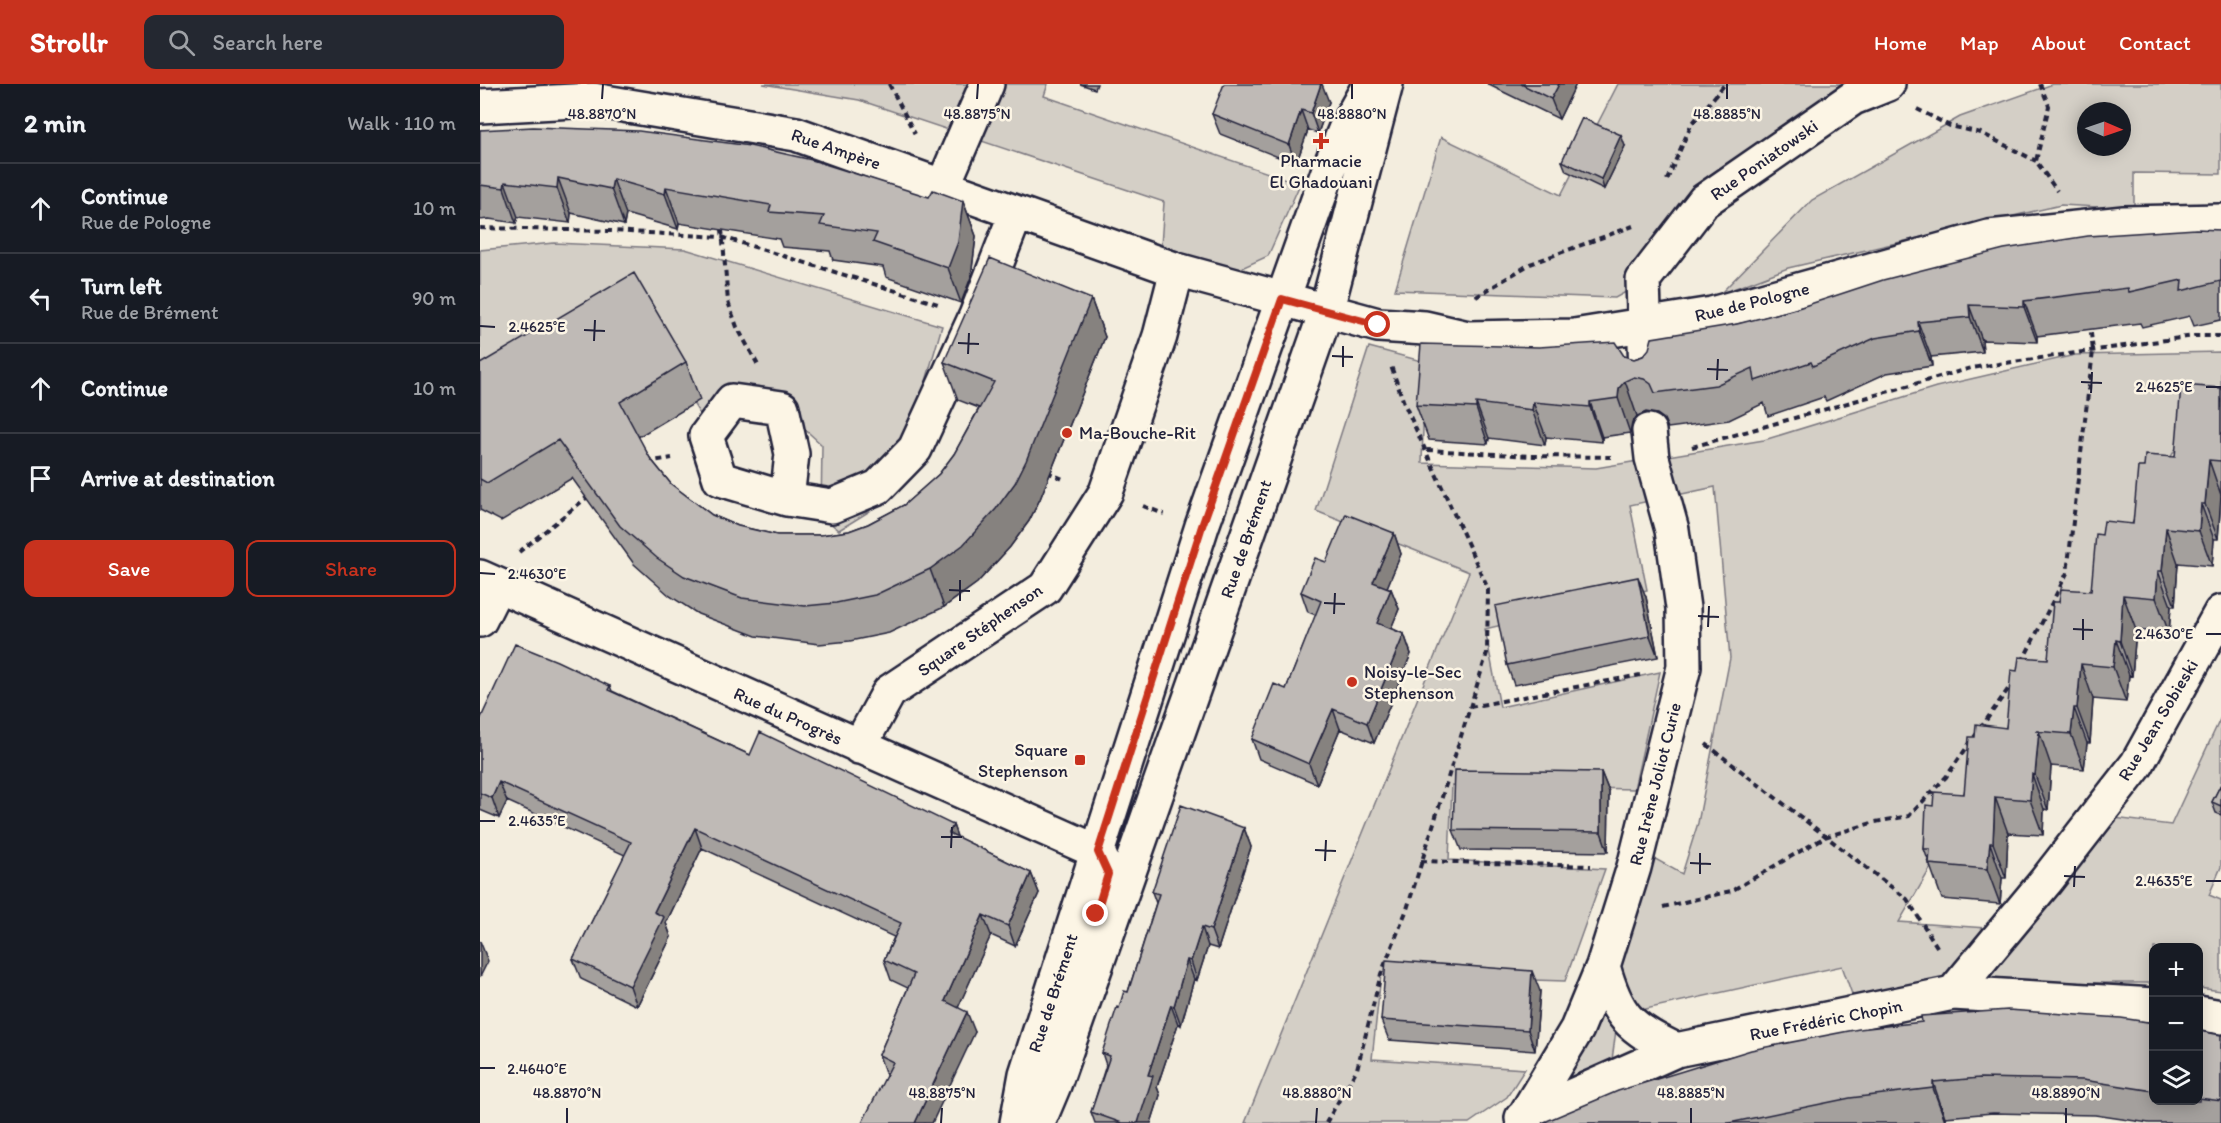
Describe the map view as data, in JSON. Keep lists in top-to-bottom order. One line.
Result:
{"streets":{"street":["Rue Ampère","Rue Poniatowski","Rue de Pologne","Rue de Brément","Square Stéphenson","Rue du Progrès","Rue Jean Sobieski","Rue Irène Joliot Curie","Rue Frédéric Chopin"]},"crossings":[["Rue Ampère","Rue de Pologne"],["Rue Ampère","Rue de Brément"],["Rue Ampère","Square Stéphenson"],["Rue Poniatowski","Rue de Pologne"],["Rue de Pologne","Rue de Brément"],["Rue de Brément","Rue du Progrès"],["Square Stéphenson","Rue du Progrès"],["Rue Jean Sobieski","Rue Frédéric Chopin"],["Rue Irène Joliot Curie","Rue Frédéric Chopin"]],"places":{"health":["Pharmacie El Ghadouani"],"other":["Ma-Bouche-Rit","Noisy-le-Sec Stephenson"],"transit":["Square Stephenson"]},"north":"right","page":{"header":"Strollr","search":"Search here","nav":["Home","Map","About","Contact"],"heading":["2 min","Walk · 110 m"],"list":[["Continue","Rue de Pologne","10 m"],["Turn left","Rue de Brément","90 m"],["Continue","10 m"],"Arrive at destination"],"buttons":["Save","Share"],"map_buttons":["+","−"]},"coordinates":["48.8870°N","48.8875°N","48.8880°N","48.8885°N","2.4625°E","2.4630°E","2.4635°E","2.4640°E","48.8890°N"]}
